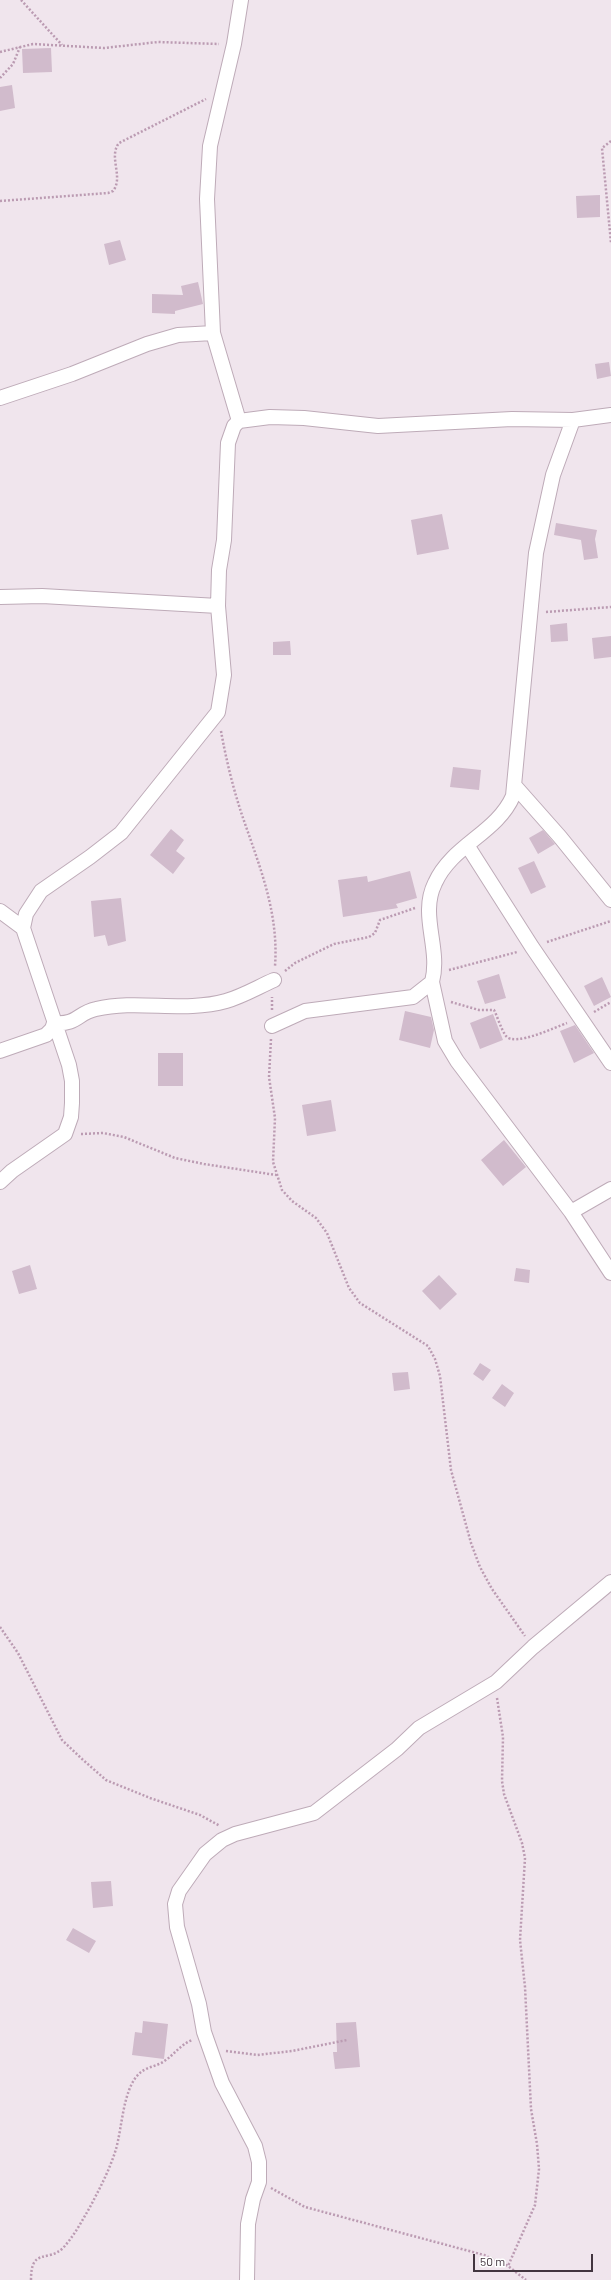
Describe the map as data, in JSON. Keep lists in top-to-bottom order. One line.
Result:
{"scale_bar":"50 m"}
